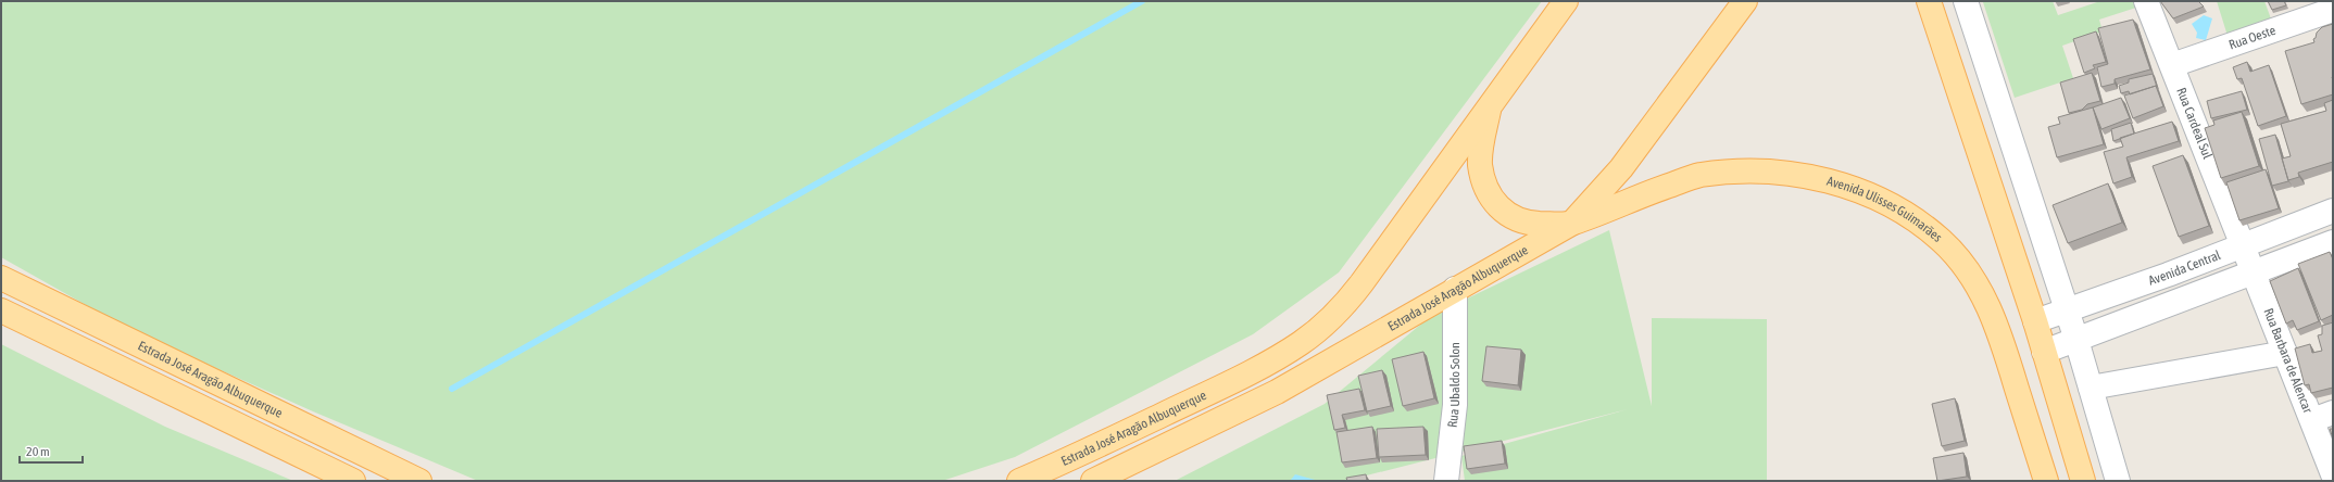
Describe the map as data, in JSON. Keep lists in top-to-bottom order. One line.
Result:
{"streets":{"main road":["Avenida Ulisses Guimarães","Estrada José Aragão Albuquerque"],"street":["Rua Oeste","Rua Cardeal Sul","Avenida Central","Rua Barbara de Alencar","Rua Ubaldo Solon"]},"crossings":[["Rua Oeste","Rua Cardeal Sul"],["Rua Cardeal Sul","Avenida Central"],["Rua Cardeal Sul","Rua Barbara de Alencar"],["Avenida Ulisses Guimarães","Estrada José Aragão Albuquerque"],["Avenida Central","Rua Barbara de Alencar"],["Estrada José Aragão Albuquerque","Rua Ubaldo Solon"]],"scale_bar":"20 m"}
